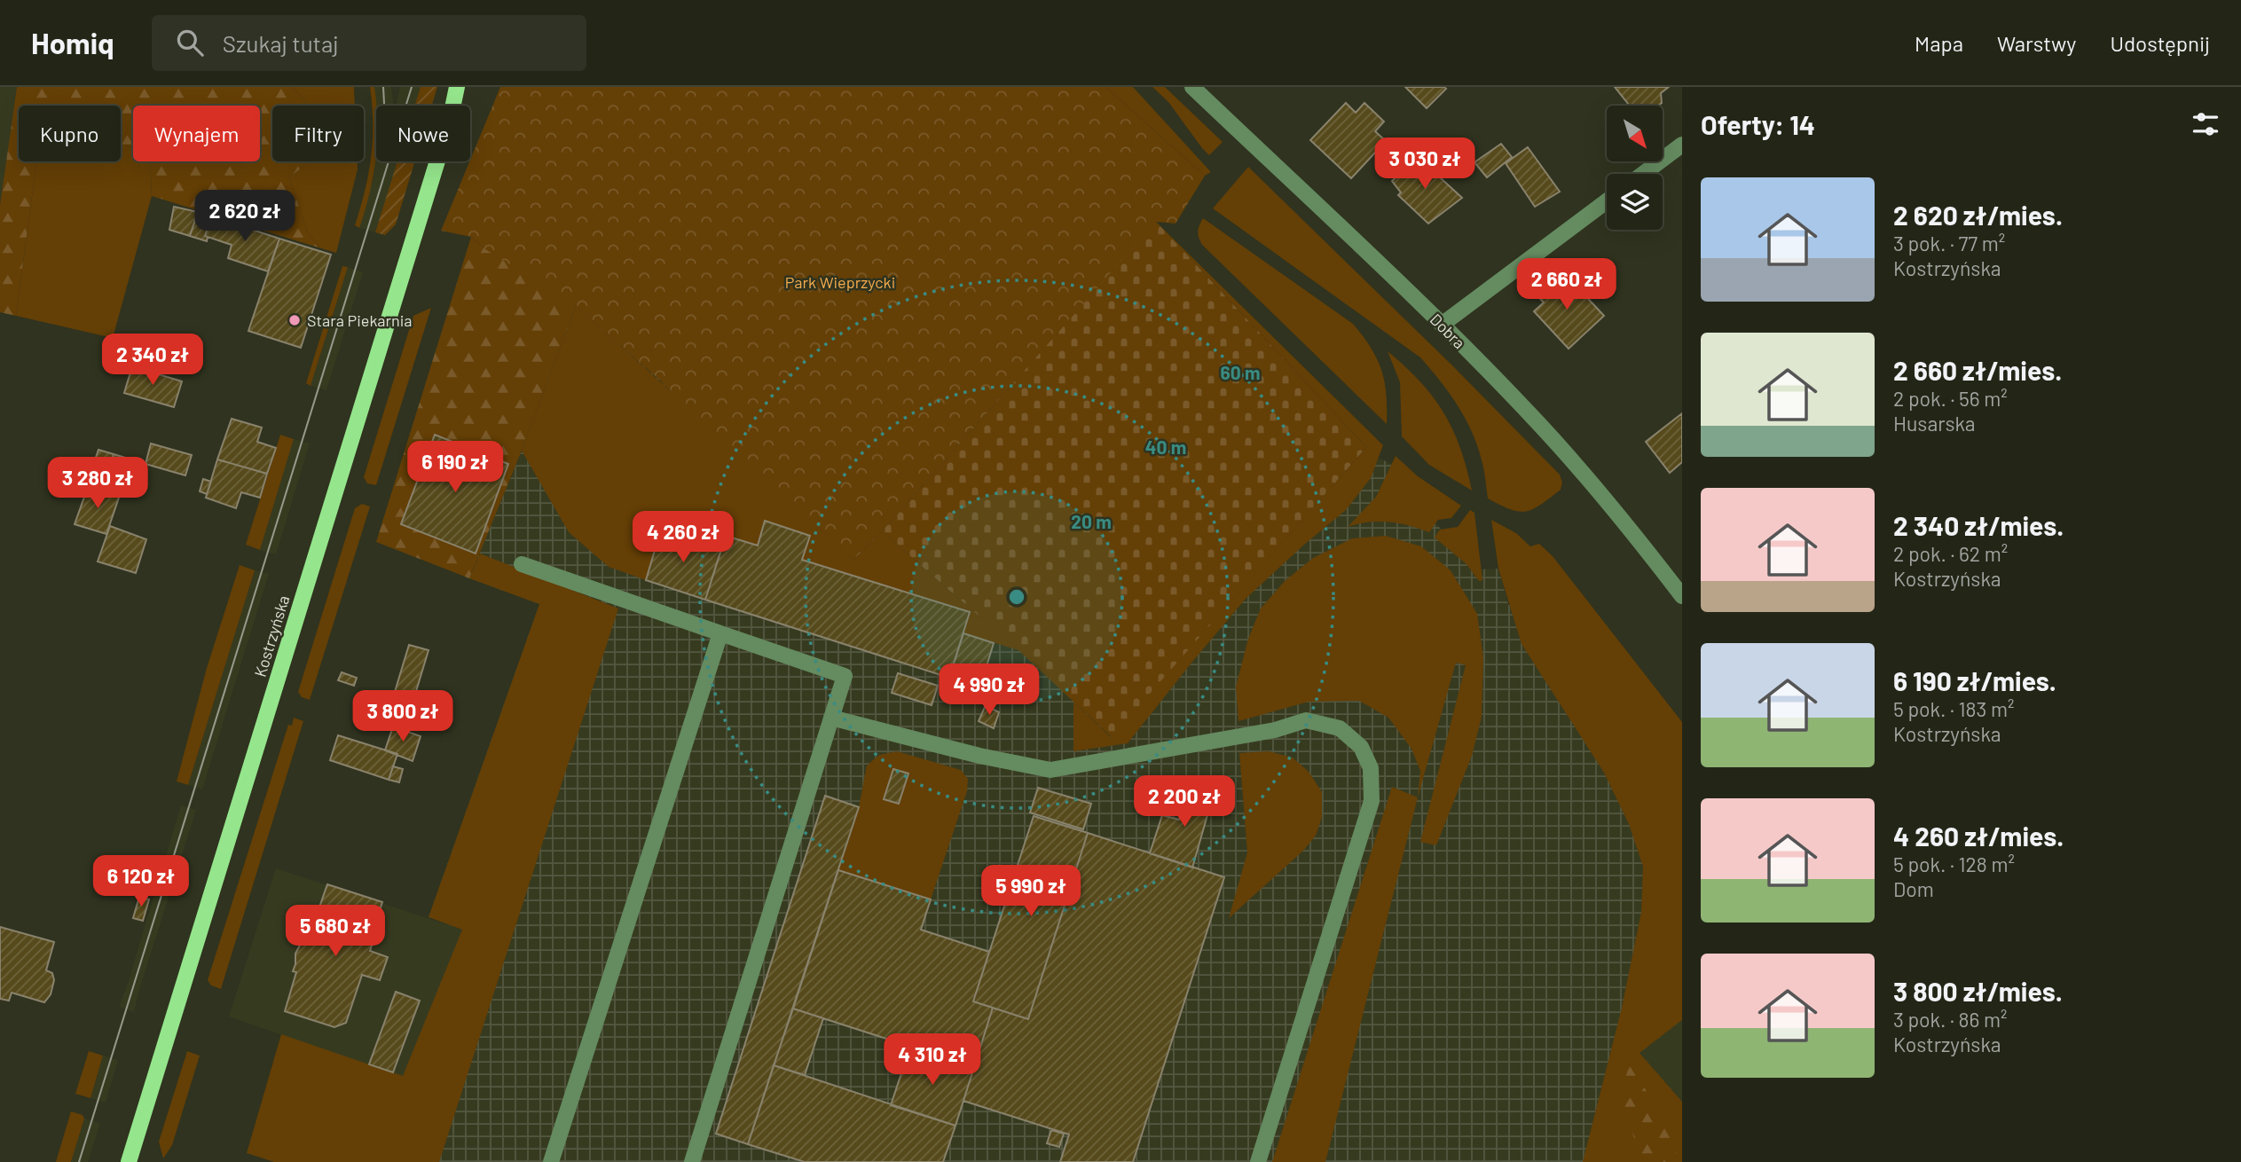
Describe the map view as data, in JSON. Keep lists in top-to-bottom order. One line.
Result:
{"streets":{"main road":["Kostrzyńska"],"street":["Dobra"]},"parks":["Park Wieprzycki"],"places":["Stara Piekarnia"],"north":"bottom right","page":{"header":"Homiq","search":"Szukaj tutaj","nav":["Mapa","Warstwy","Udostępnij"],"heading":"Oferty: 14","chip":["Kupno","Wynajem","Filtry","Nowe"],"price":["3 030 zł","2 620 zł","2 660 zł","2 340 zł","6 190 zł","3 280 zł","4 260 zł","4 990 zł","3 800 zł","2 200 zł","6 120 zł","5 990 zł","5 680 zł","4 310 zł"],"list":[{"name":"2 620 zł/mies.","note":"3 pok. · 77 m² · Kostrzyńska"},{"name":"2 660 zł/mies.","note":"2 pok. · 56 m² · Husarska"},{"name":"2 340 zł/mies.","note":"2 pok. · 62 m² · Kostrzyńska"},{"name":"6 190 zł/mies.","note":"5 pok. · 183 m² · Kostrzyńska"},{"name":"4 260 zł/mies.","note":"5 pok. · 128 m² · Dom"},{"name":"3 800 zł/mies.","note":"3 pok. · 86 m² · Kostrzyńska"}]},"rings":["60 m","40 m","20 m"]}
